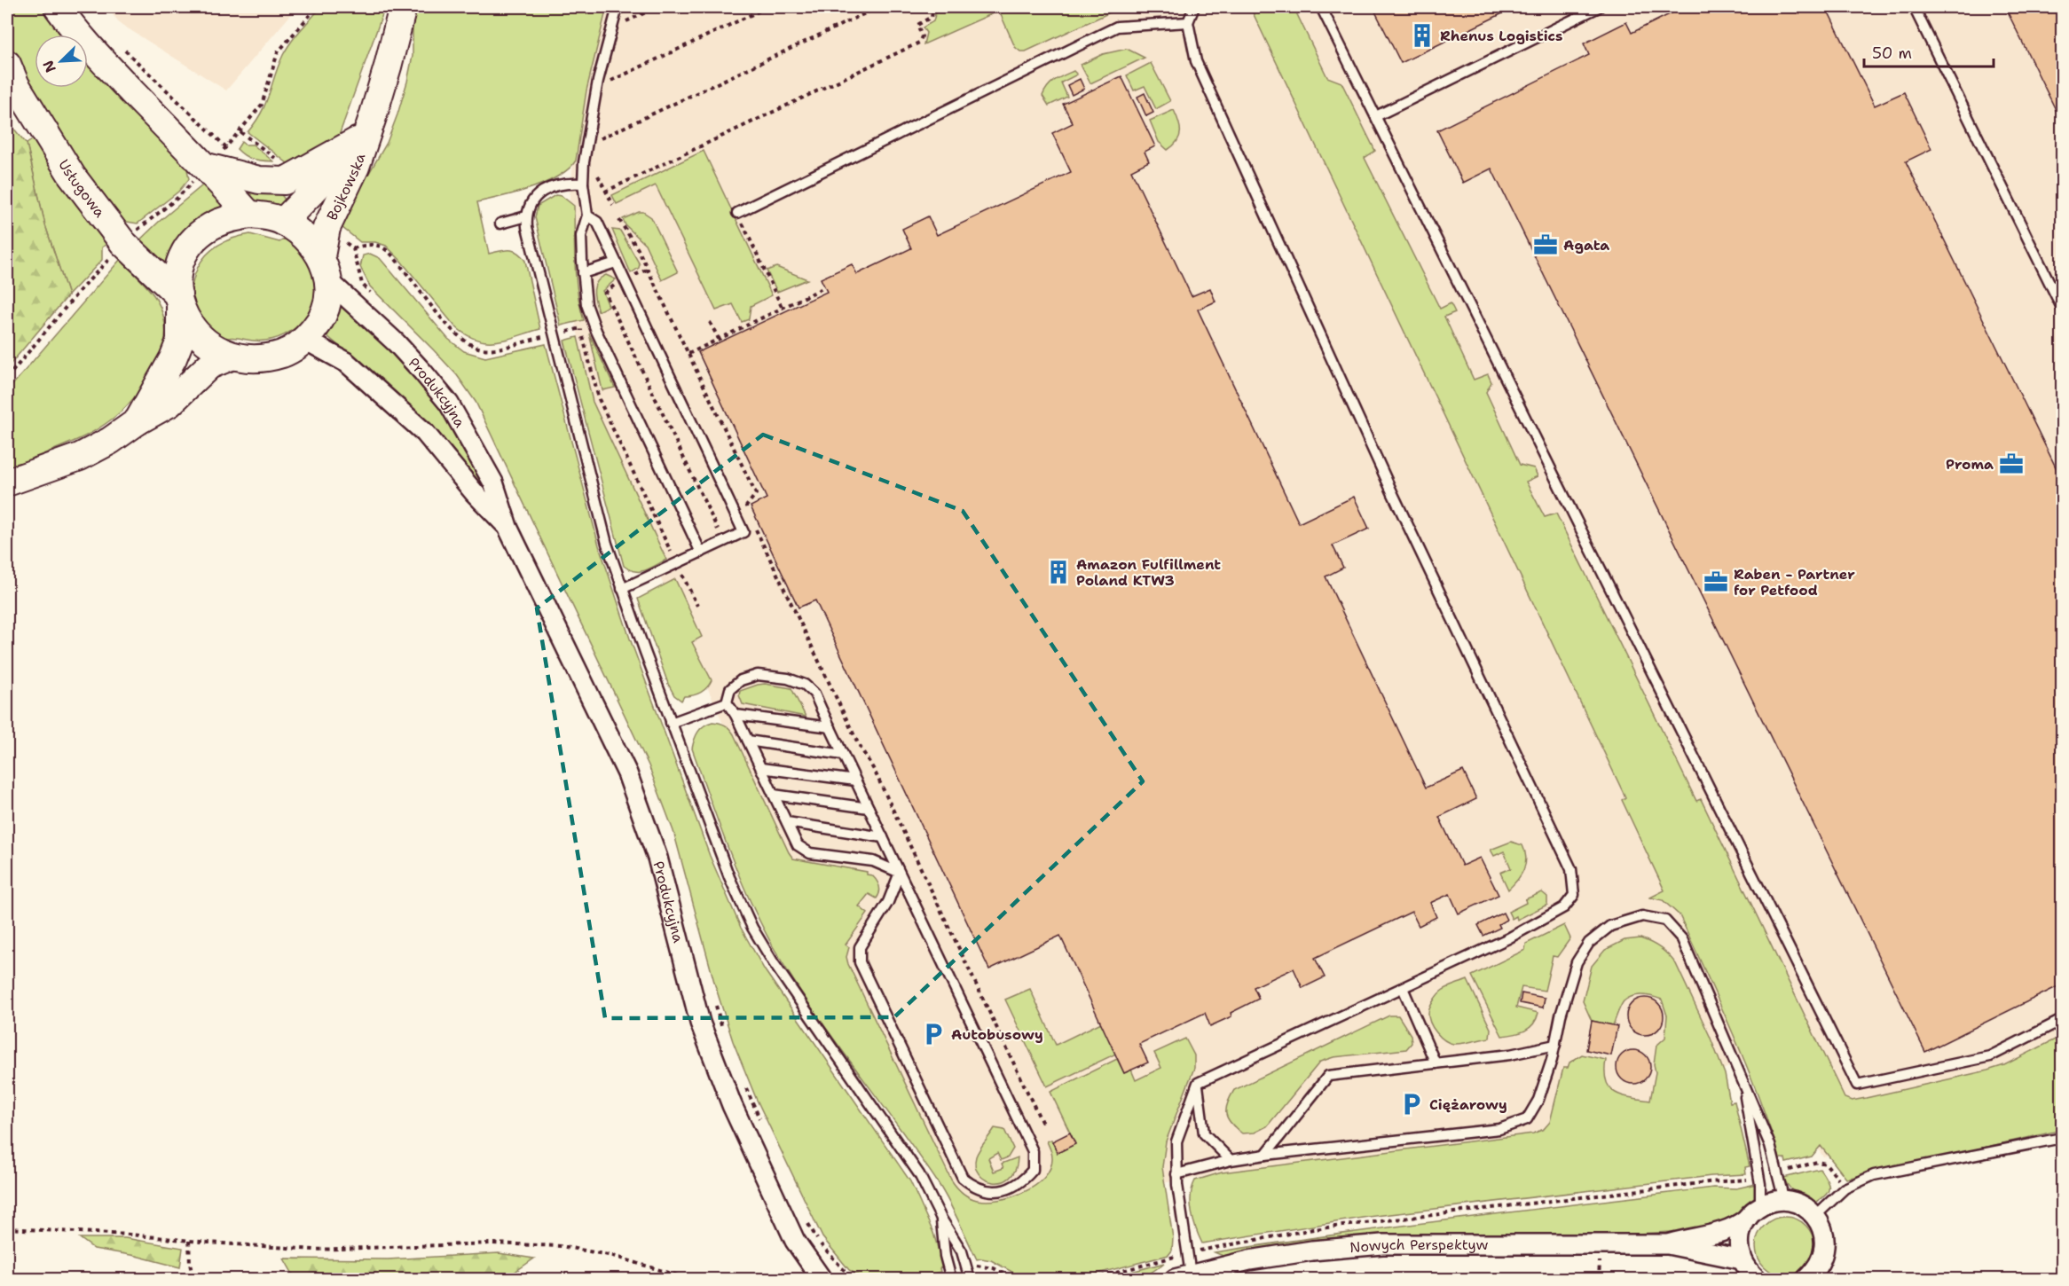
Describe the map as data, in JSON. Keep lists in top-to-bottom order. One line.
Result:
{"streets":{"street":["Bojkowska","Usługowa","Produkcyjna","Nowych Perspektyw"]},"crossings":[["Bojkowska","Usługowa"],["Bojkowska","Produkcyjna"],["Usługowa","Produkcyjna"]],"places":{"building":["Rhenus Logistics","Amazon Fulfillment Poland KTW3"],"office":["Agata","Proma","Raben - Partner for Petfood"],"parking":["Autobusowy","Ciężarowy"]},"scale_bar":"50 m","north":"bottom left"}
